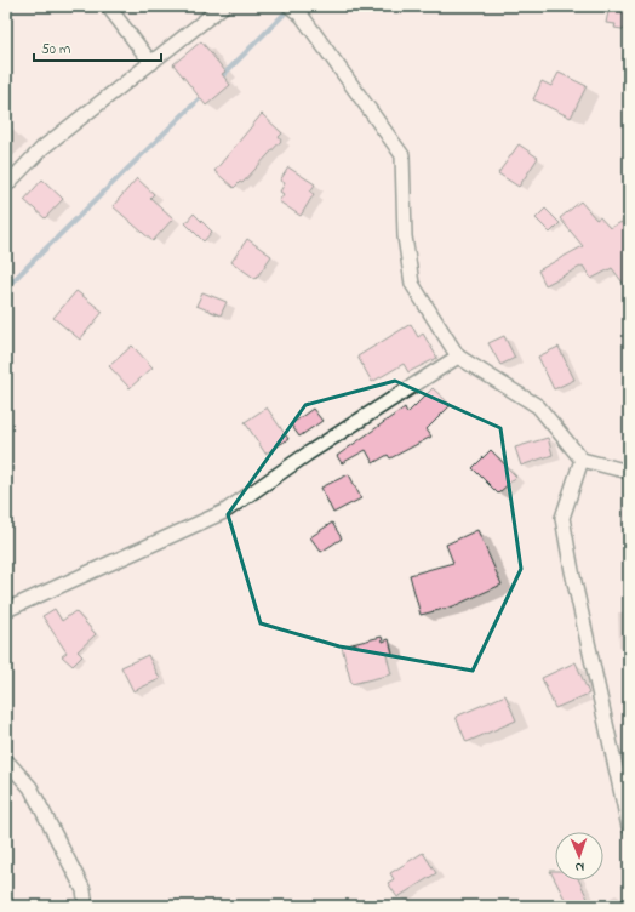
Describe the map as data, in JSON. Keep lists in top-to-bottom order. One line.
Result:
{"scale_bar":"50 m","north":"bottom"}
